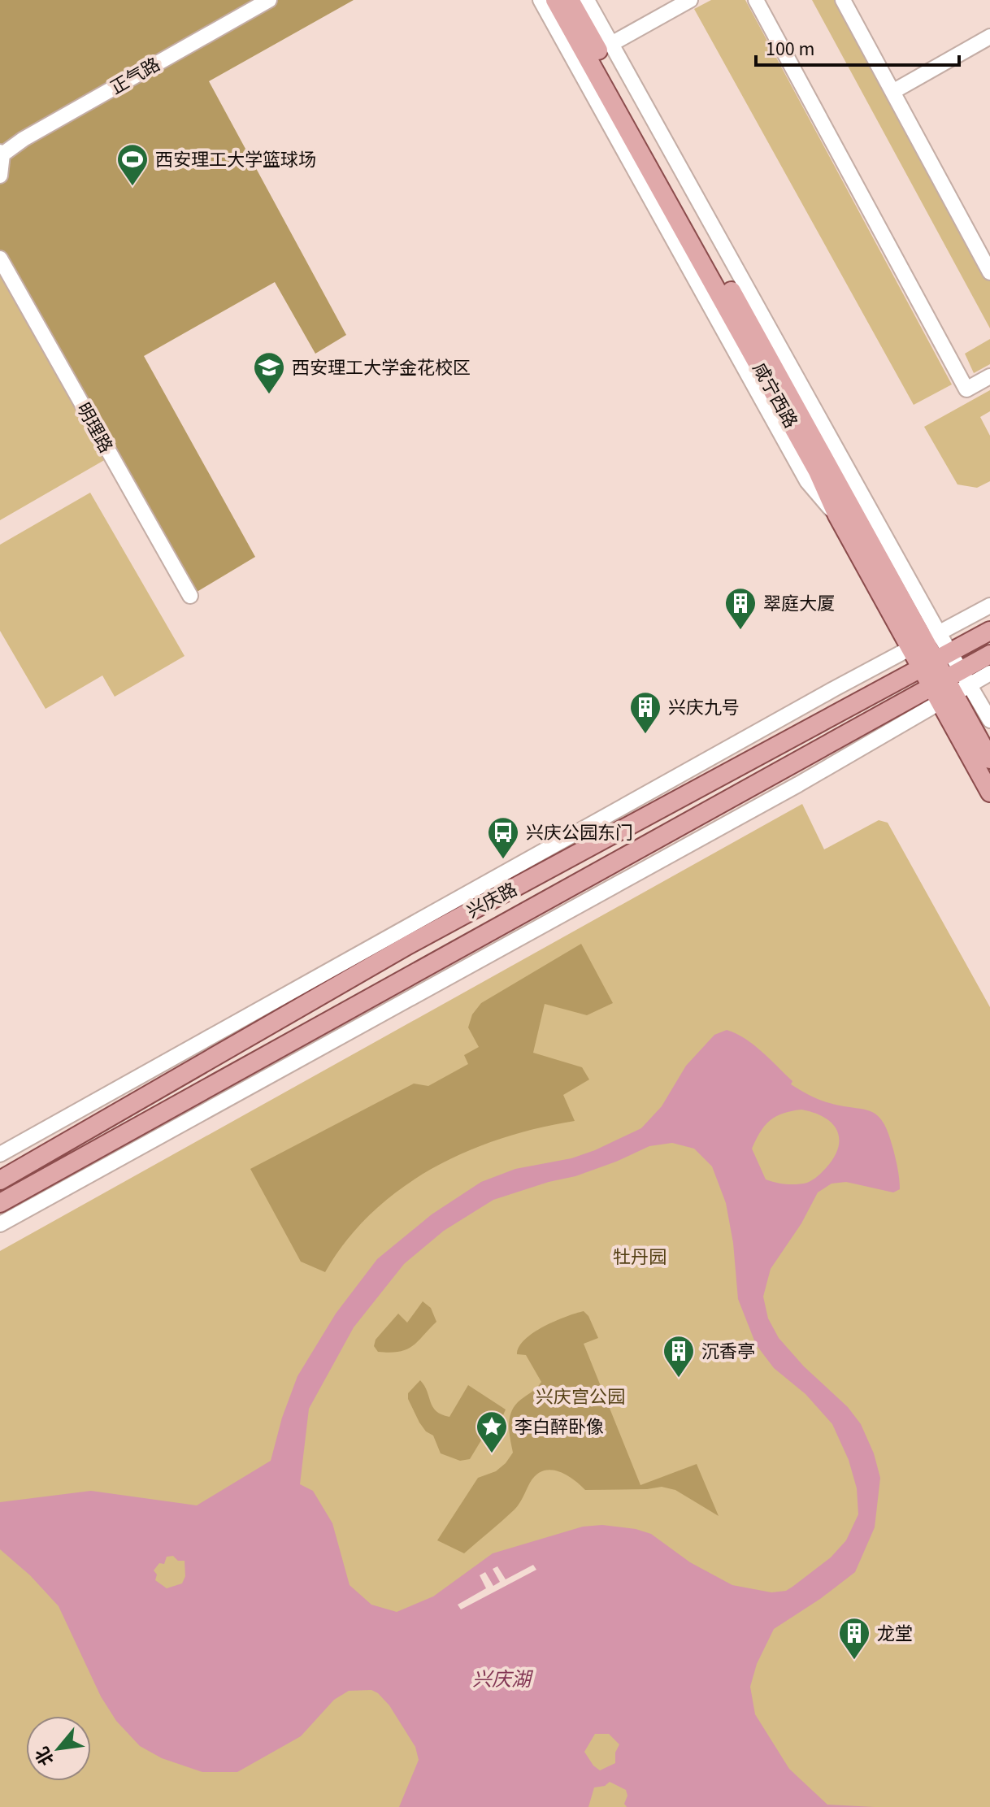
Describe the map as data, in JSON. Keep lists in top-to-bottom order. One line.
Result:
{"streets":{"main road":["咸宁西路","兴庆路"],"street":["正气路","明理路"]},"crossings":[["咸宁西路","兴庆路"]],"water":["兴庆湖"],"parks":["牡丹园","兴庆宫公园"],"places":{"sports":["西安理工大学篮球场"],"school or university":["西安理工大学金花校区"],"building":["翠庭大厦","兴庆九号","沉香亭","龙堂"],"bus stop":["兴庆公园东门"],"place":["李白醉卧像"]},"scale_bar":"100 m","north":"bottom left"}
